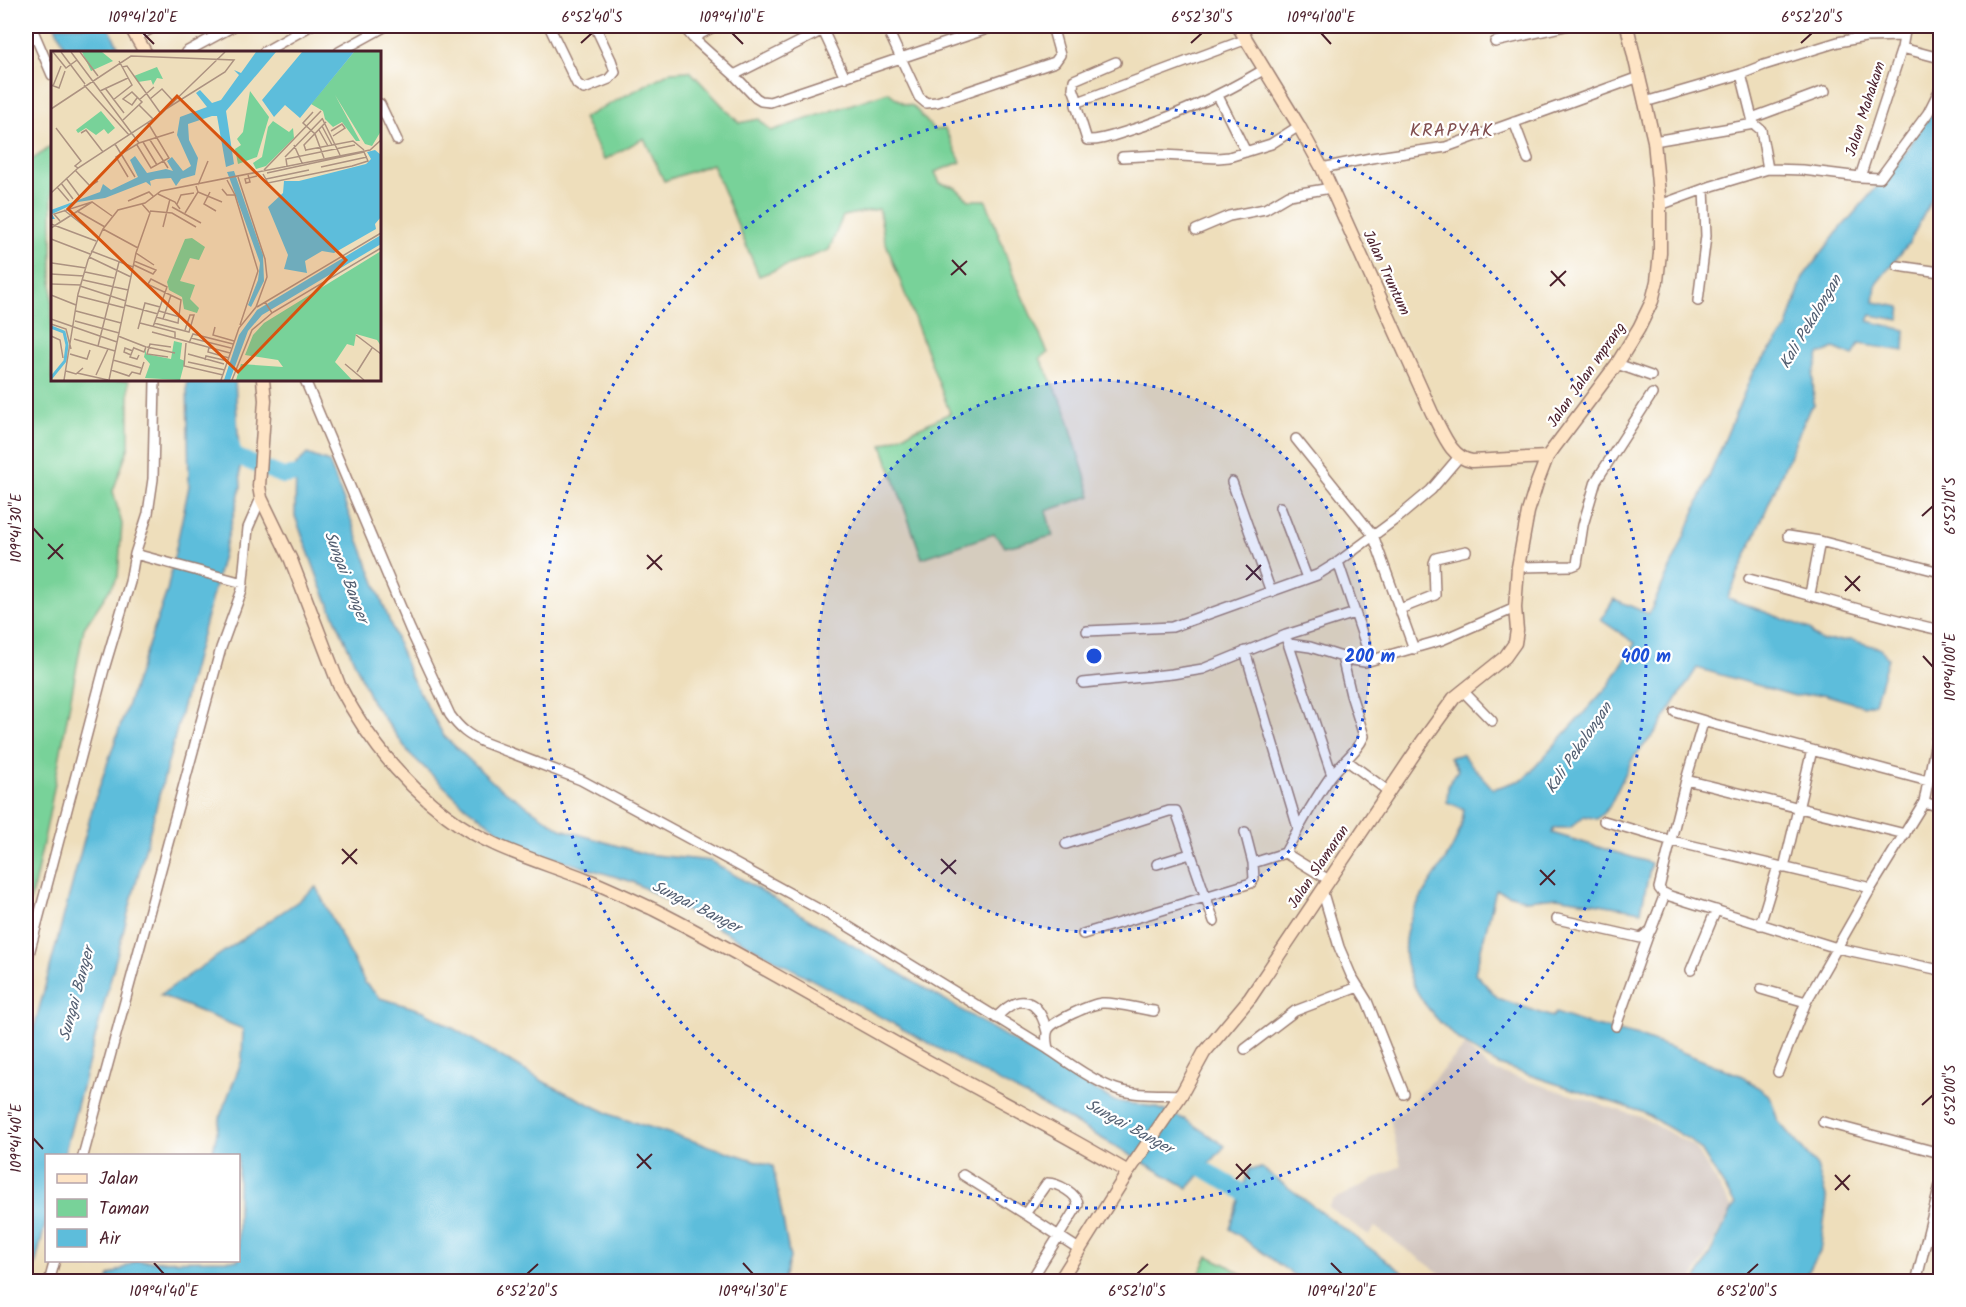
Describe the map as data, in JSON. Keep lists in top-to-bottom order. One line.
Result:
{"streets":{"street":["Jalan Mahakam","Jalan Truntum","Jalan Jalan mprang","Jalan Slamaran"]},"crossings":[["Jalan Mahakam","Jalan Jalan mprang"],["Jalan Jalan mprang","Jalan Slamaran"]],"districts":["KRAPYAK"],"water":["Kali Pekalongan","Sungai Banger"],"legend":["Jalan","Taman","Air"],"coordinates":["109°41'20\"E","6°52'40\"S","109°41'10\"E","6°52'30\"S","109°41'00\"E","6°52'20\"S","6°52'10\"S","109°41'30\"E","6°52'00\"S","109°41'40\"E"],"rings":["200 m","400 m"]}
